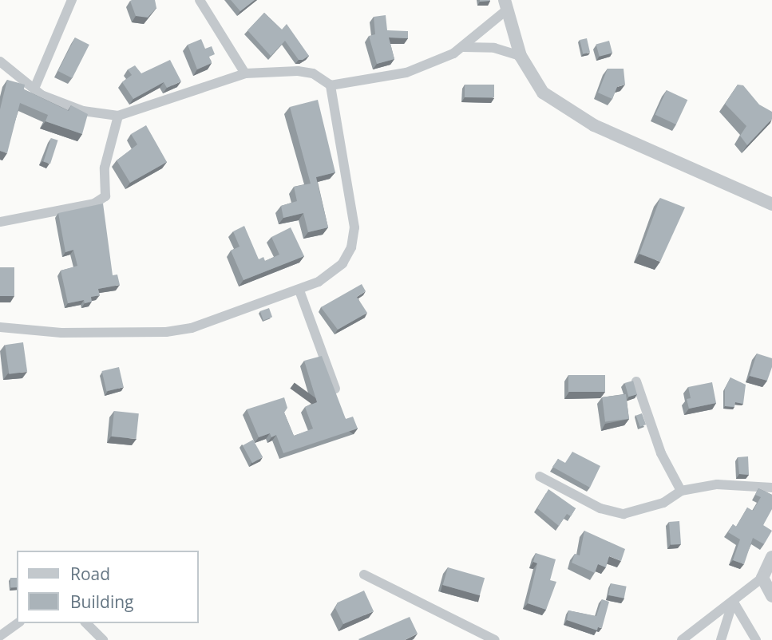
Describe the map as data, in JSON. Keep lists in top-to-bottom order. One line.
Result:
{"legend":["Road","Building"]}
